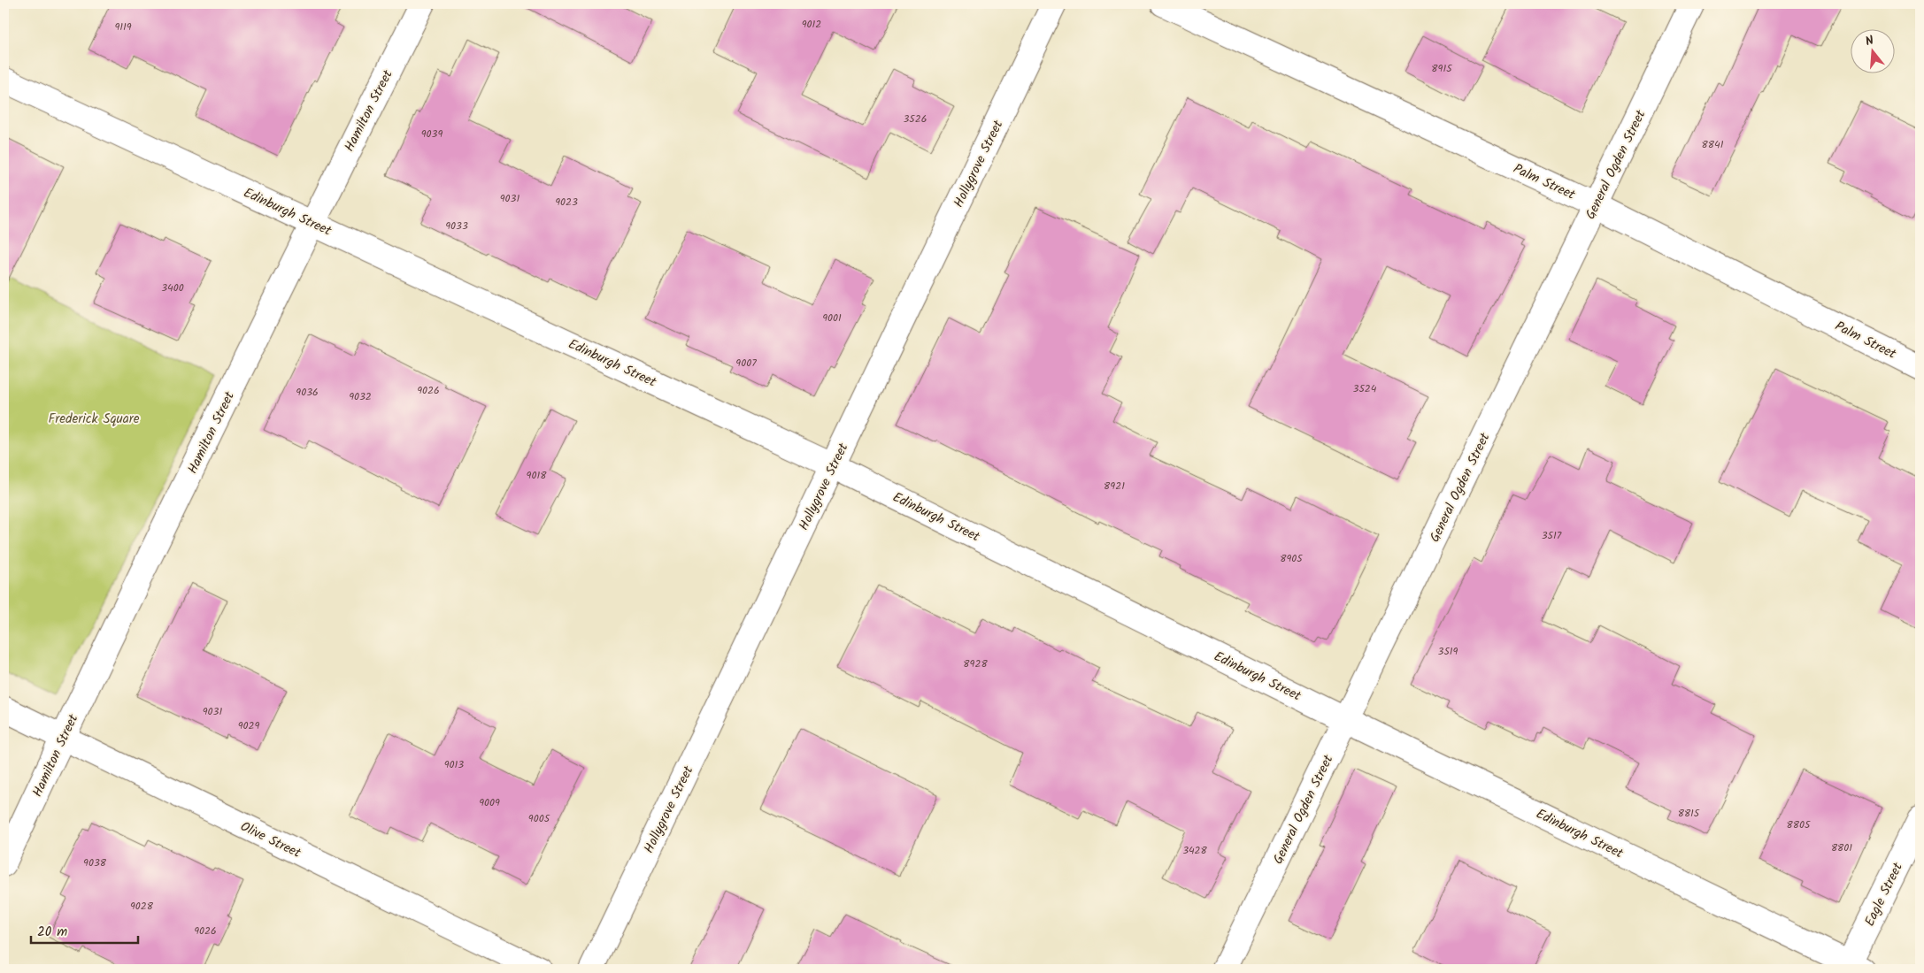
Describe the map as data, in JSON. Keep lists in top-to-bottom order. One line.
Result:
{"streets":{"street":["Hamilton Street","Hollygrove Street","General Ogden Street","Palm Street","Edinburgh Street","Olive Street","Eagle Street"]},"crossings":[["Hamilton Street","Edinburgh Street"],["Hamilton Street","Olive Street"],["Hollygrove Street","Edinburgh Street"],["General Ogden Street","Palm Street"],["General Ogden Street","Edinburgh Street"],["Edinburgh Street","Eagle Street"]],"parks":["Frederick Square"],"house_numbers":["9012","9119","8915","3526","9039","8841","9031","9023","9033","3400","9001","9007","3524","9026","9036","9032","9018","8921","3517","8905","3519","8928","9031","9029","9013","9009","8815","9005","8805","8801","3428","9038","9028","9026"],"scale_bar":"20 m","north":"top"}
